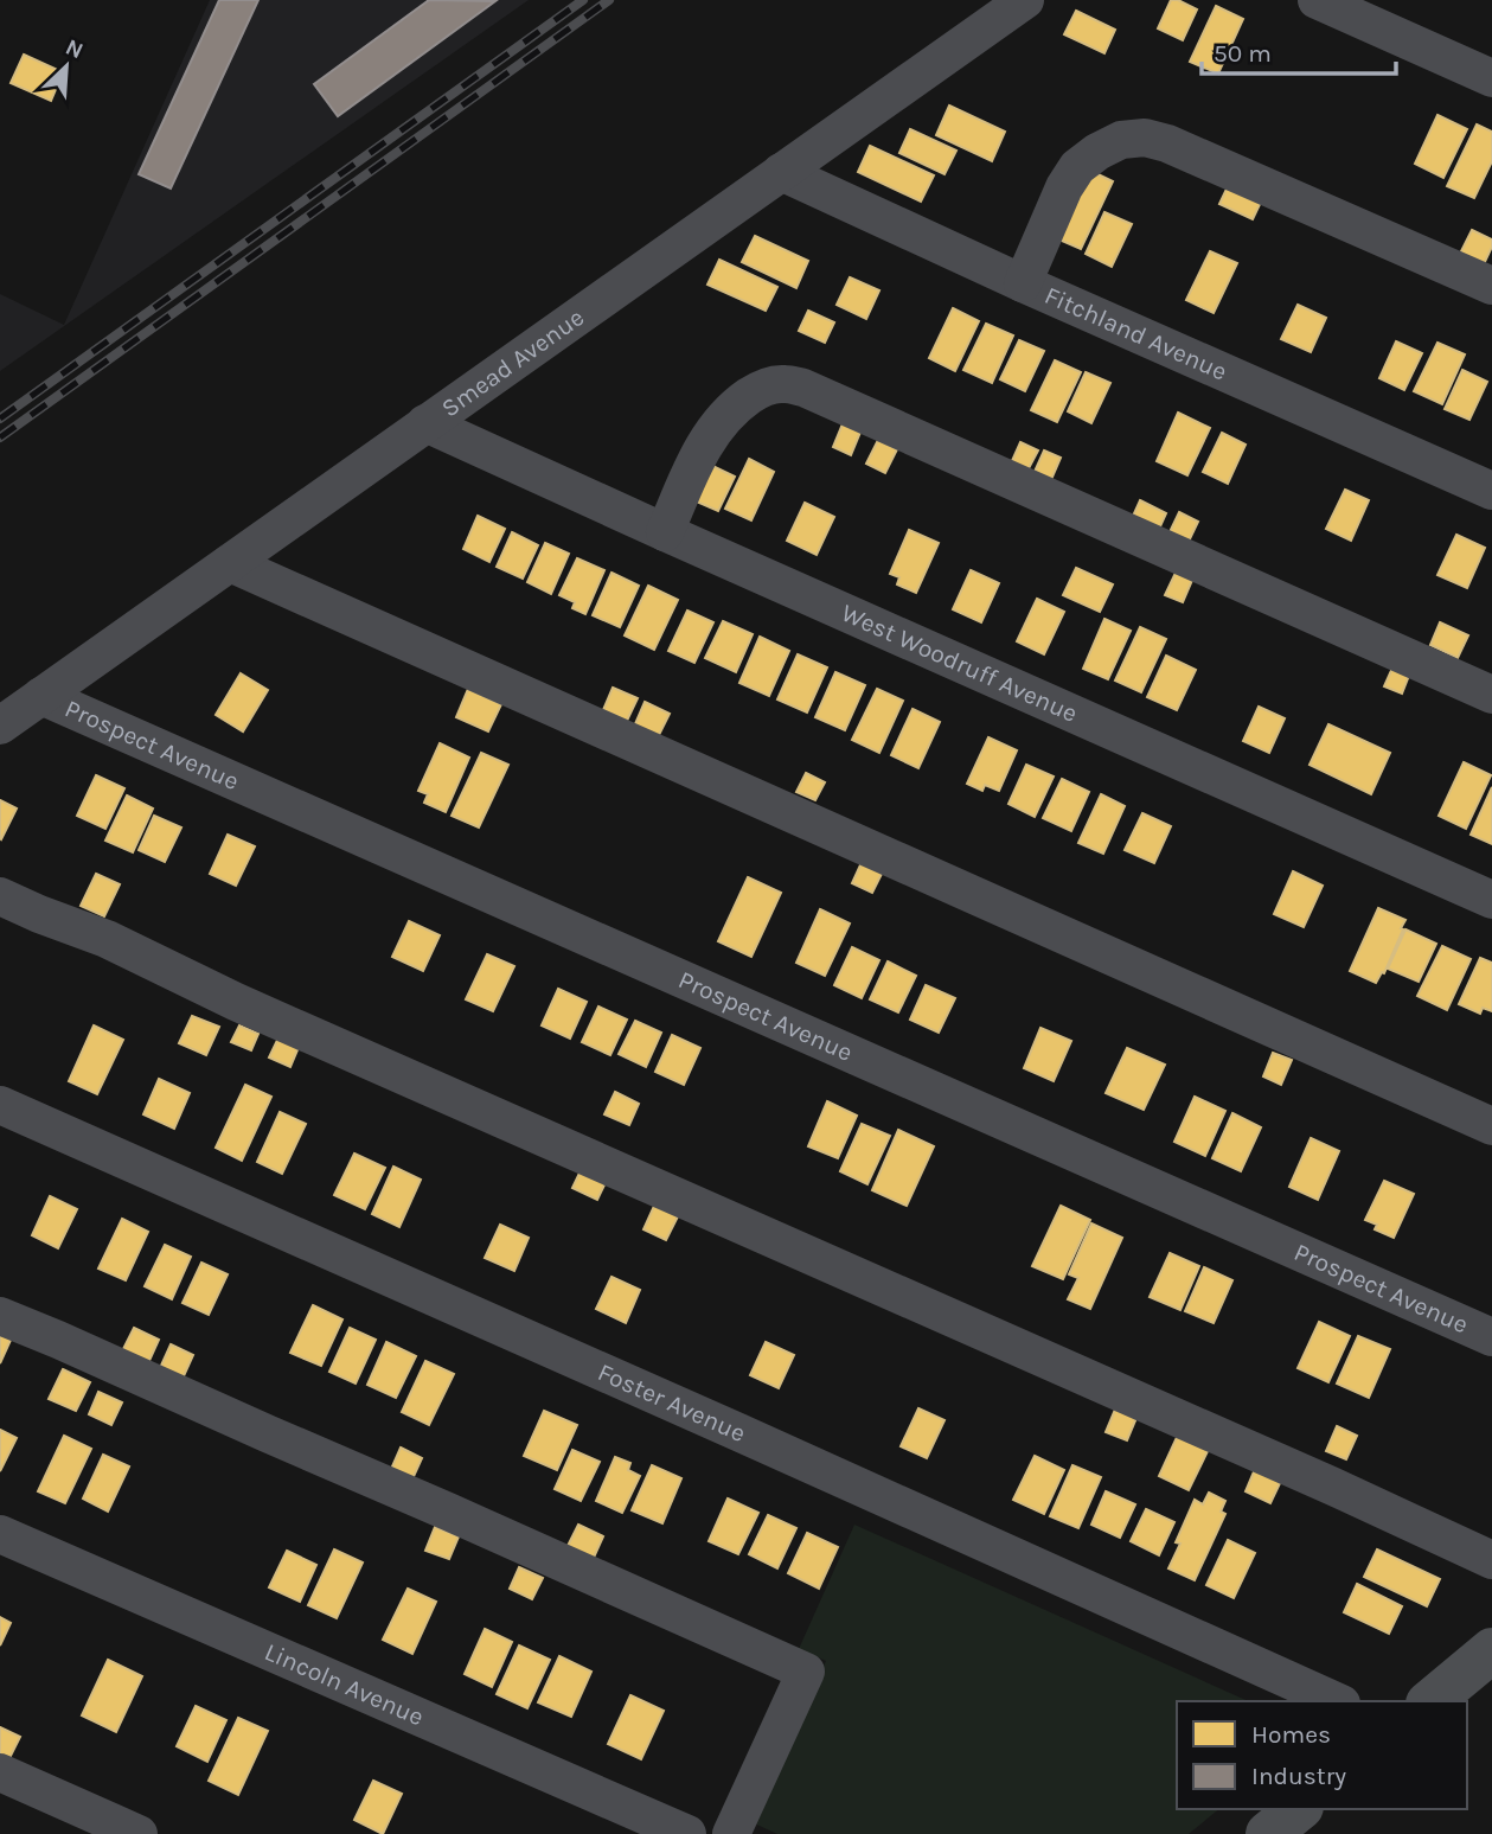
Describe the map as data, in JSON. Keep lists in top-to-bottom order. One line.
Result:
{"streets":{"street":["Fitchland Avenue","Smead Avenue","West Woodruff Avenue","Prospect Avenue","Foster Avenue","Lincoln Avenue"]},"crossings":[["Fitchland Avenue","Smead Avenue"],["Smead Avenue","West Woodruff Avenue"],["Smead Avenue","Prospect Avenue"]],"legend":["Homes","Industry"],"scale_bar":"50 m","north":"top right"}
